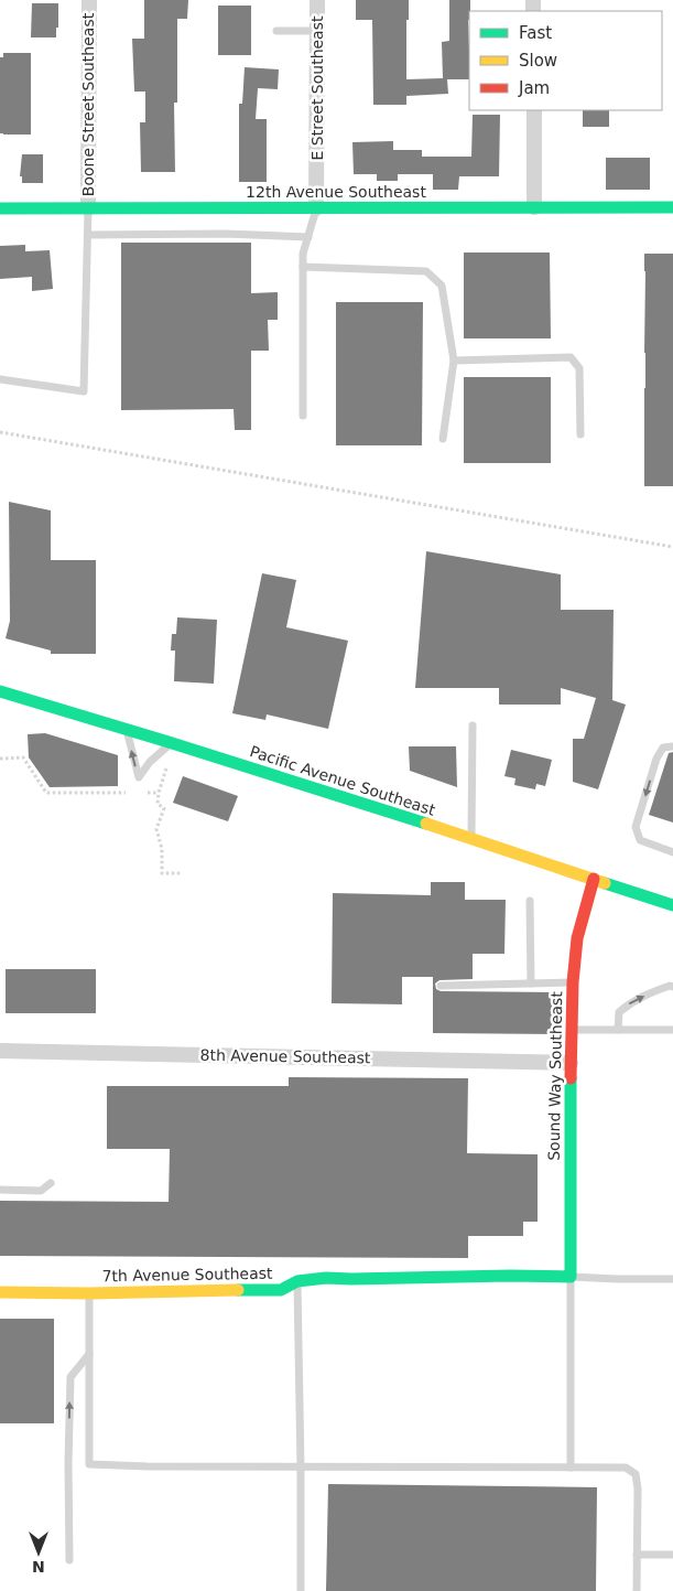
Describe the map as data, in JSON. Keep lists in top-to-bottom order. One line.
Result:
{"streets":{"street":["E Street Southeast","Boone Street Southeast","12th Avenue Southeast","Pacific Avenue Southeast","8th Avenue Southeast","Sound Way Southeast","7th Avenue Southeast"]},"crossings":[["E Street Southeast","12th Avenue Southeast"],["Boone Street Southeast","12th Avenue Southeast"],["Pacific Avenue Southeast","Sound Way Southeast"],["8th Avenue Southeast","Sound Way Southeast"],["Sound Way Southeast","7th Avenue Southeast"]],"legend":["Fast","Slow","Jam"],"north":"bottom"}
